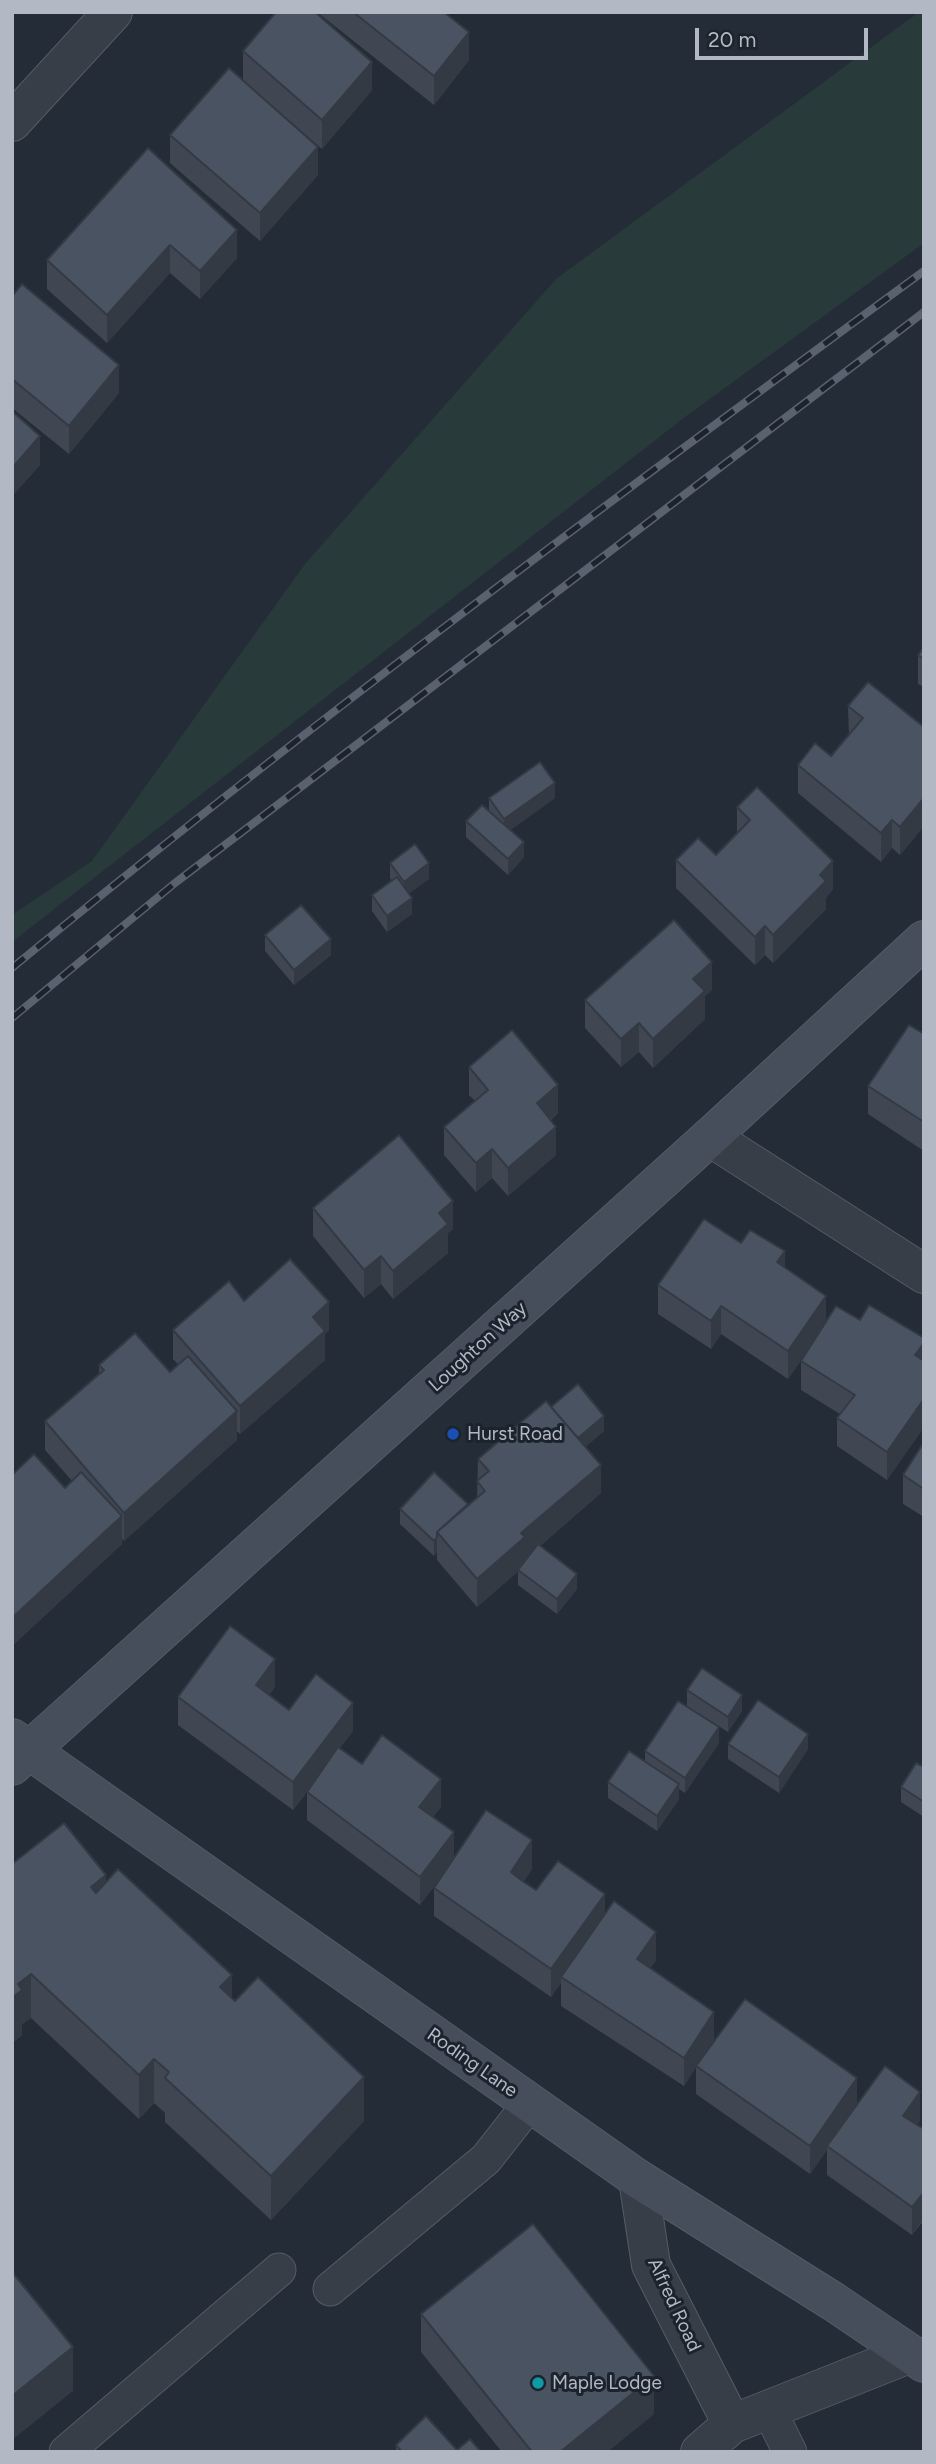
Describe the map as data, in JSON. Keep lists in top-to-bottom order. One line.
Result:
{"streets":{"street":["Loughton Way","Roding Lane","Alfred Road"]},"crossings":[["Loughton Way","Roding Lane"],["Roding Lane","Alfred Road"]],"places":["Hurst Road","Maple Lodge"],"scale_bar":"20 m"}
